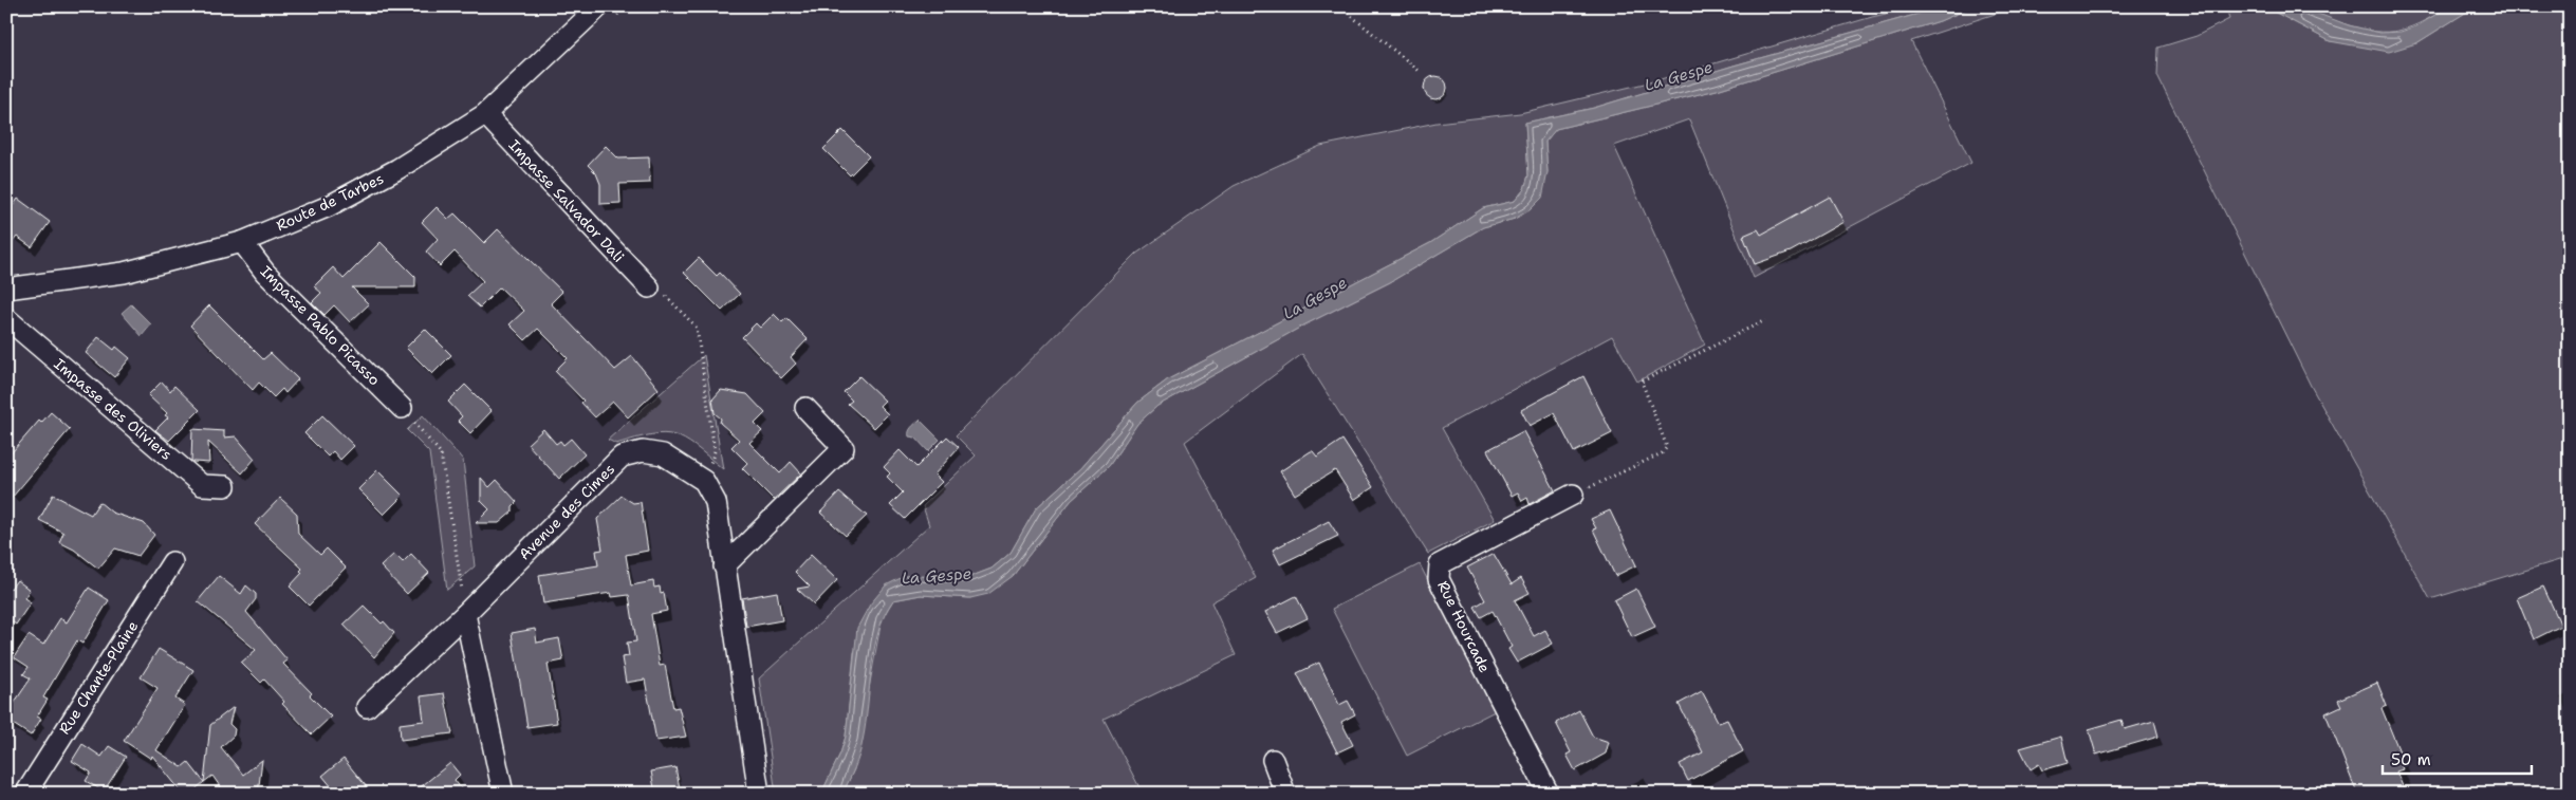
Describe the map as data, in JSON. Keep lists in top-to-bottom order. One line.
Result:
{"streets":{"street":["Impasse Salvador Dali","Route de Tarbes","Impasse Pablo Picasso","Impasse des Oliviers","Avenue des Cimes","Rue Hourcade","Rue Chante-Plaine"]},"crossings":[["Impasse Salvador Dali","Route de Tarbes"],["Route de Tarbes","Impasse Pablo Picasso"]],"water":["La Gespe"],"scale_bar":"50 m"}
